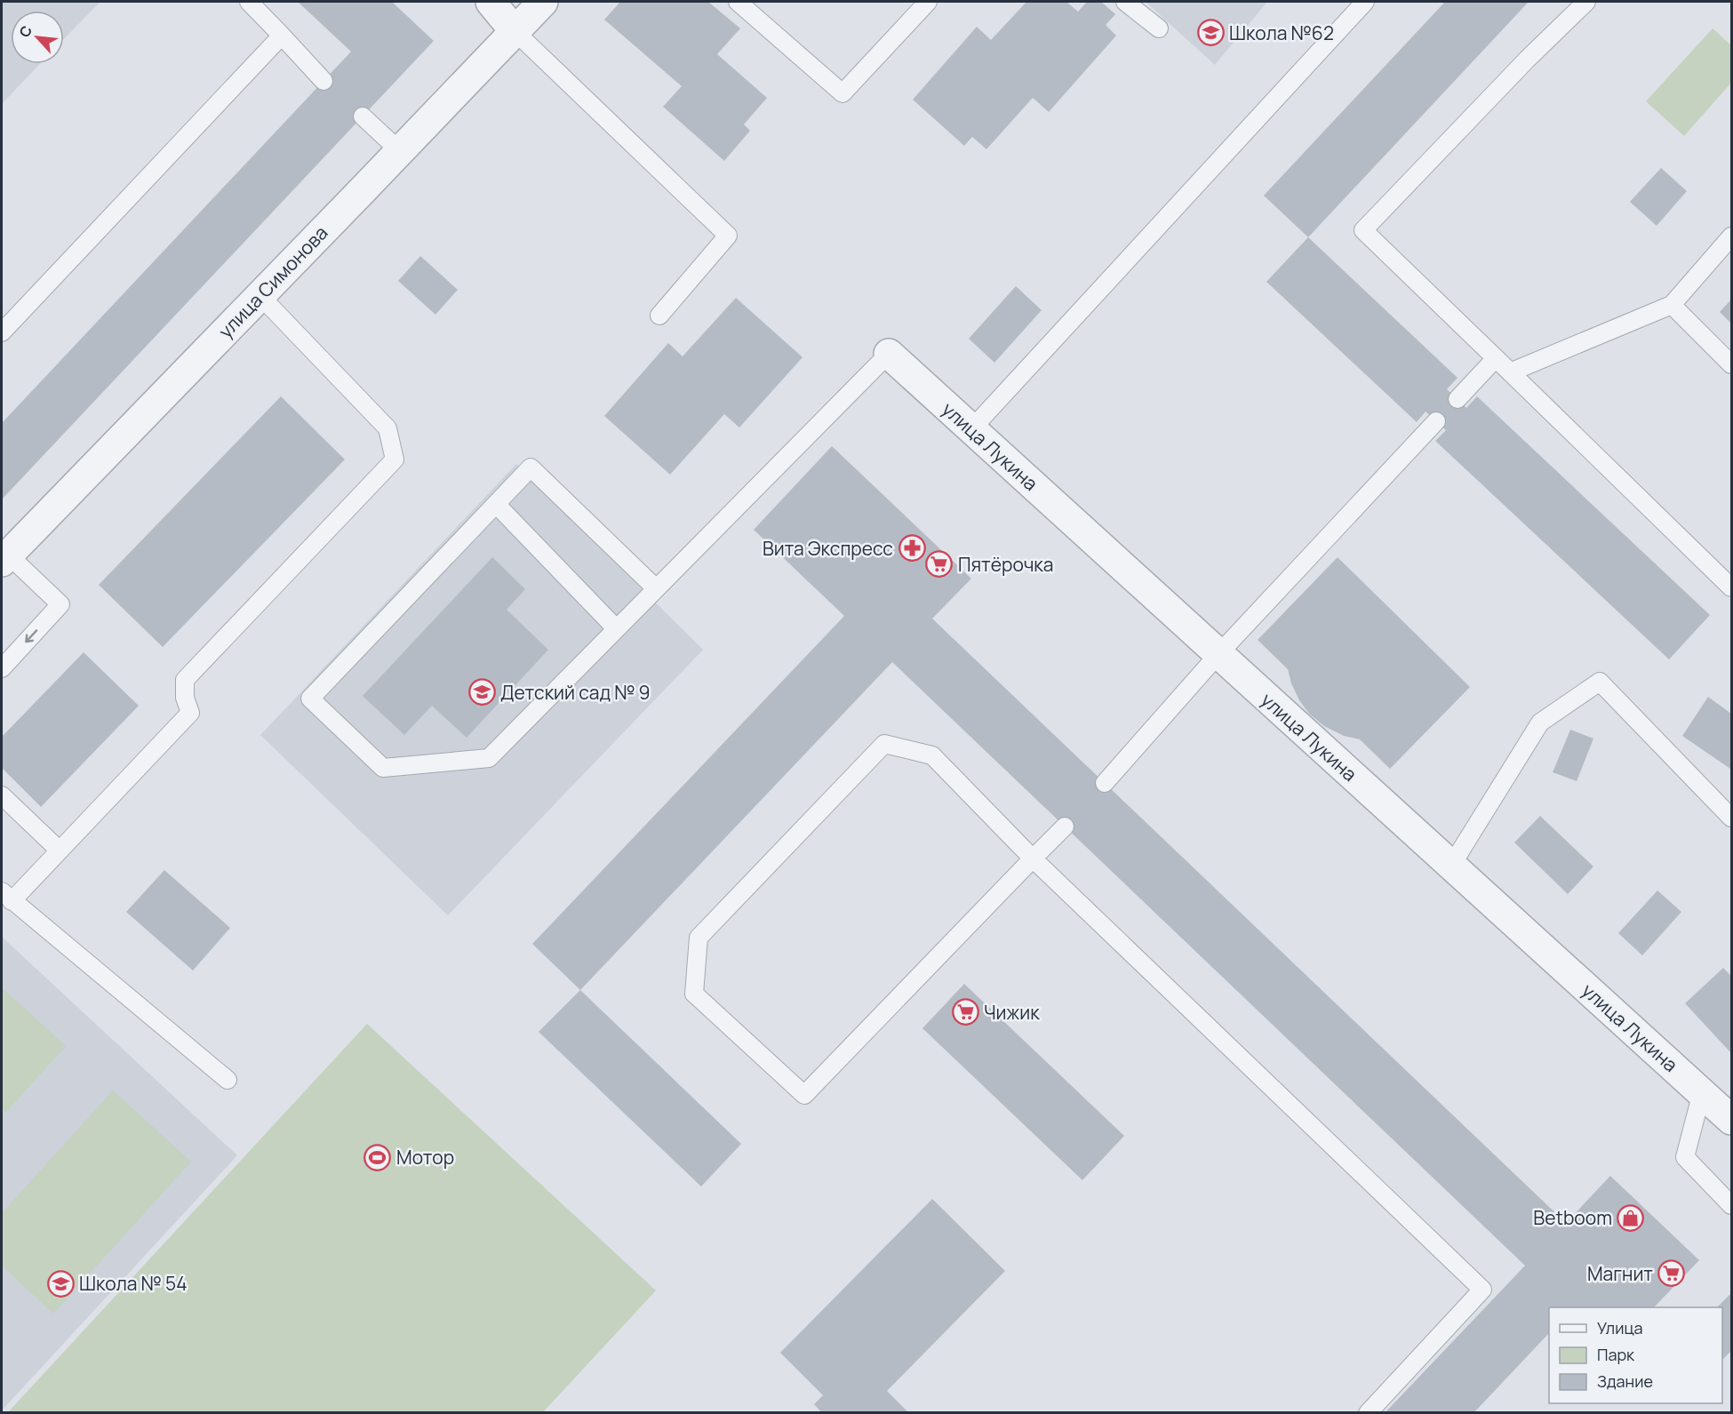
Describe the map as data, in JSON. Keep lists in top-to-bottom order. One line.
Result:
{"streets":{"street":["улица Симонова","улица Лукина"]},"places":{"school or university":["Школа №62","Детский сад № 9","Школа № 54"],"pharmacy":["Вита Экспресс"],"supermarket":["Пятёрочка","Чижик","Магнит"],"sports":["Мотор"],"shop":["Betboom"]},"legend":["Улица","Парк","Здание"],"north":"top left"}
